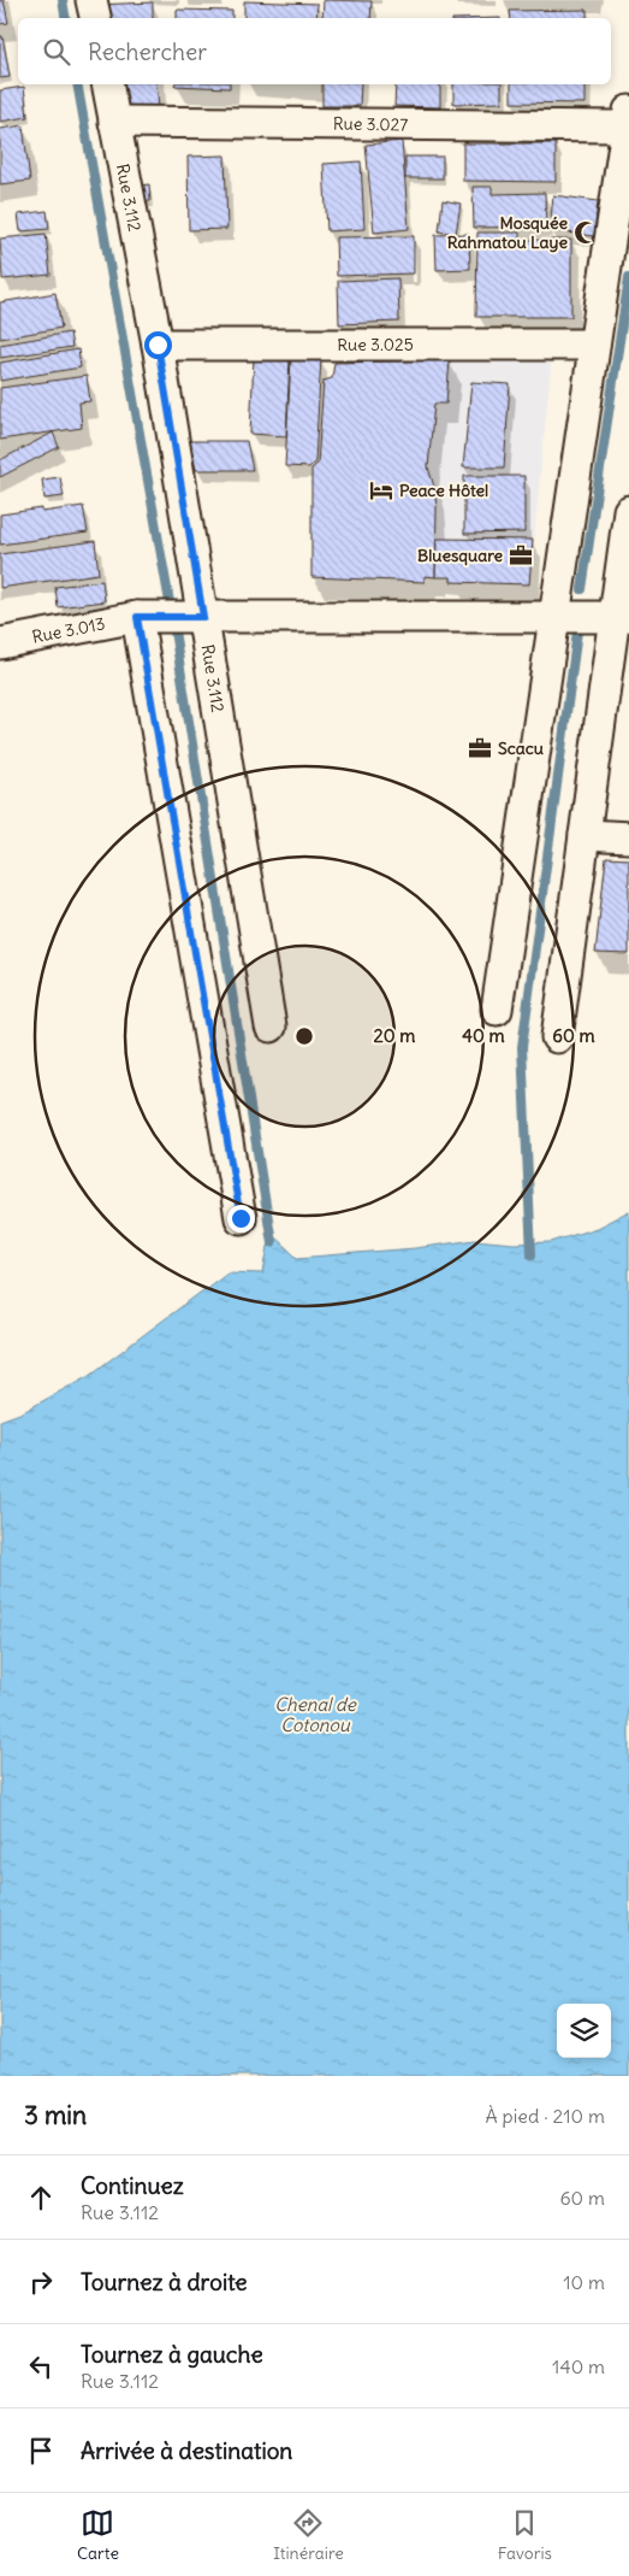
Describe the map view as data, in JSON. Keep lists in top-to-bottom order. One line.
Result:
{"streets":{"street":["Rue 3.027","Rue 3.112","Rue 3.025","Rue 3.013"]},"crossings":[["Rue 3.027","Rue 3.112"],["Rue 3.112","Rue 3.025"],["Rue 3.112","Rue 3.013"]],"water":["Chenal de Cotonou"],"places":{"mosque":["Mosquée Rahmatou Laye"],"hotel":["Peace Hôtel"],"office":["Bluesquare","Scacu"]},"page":{"search":"Rechercher","heading":["3 min","À pied · 210 m"],"list":[["Continuez","Rue 3.112","60 m"],["Tournez à droite","10 m"],["Tournez à gauche","Rue 3.112","140 m"],"Arrivée à destination"],"nav":["Carte","Itinéraire","Favoris"]},"rings":["20 m","40 m","60 m"]}
